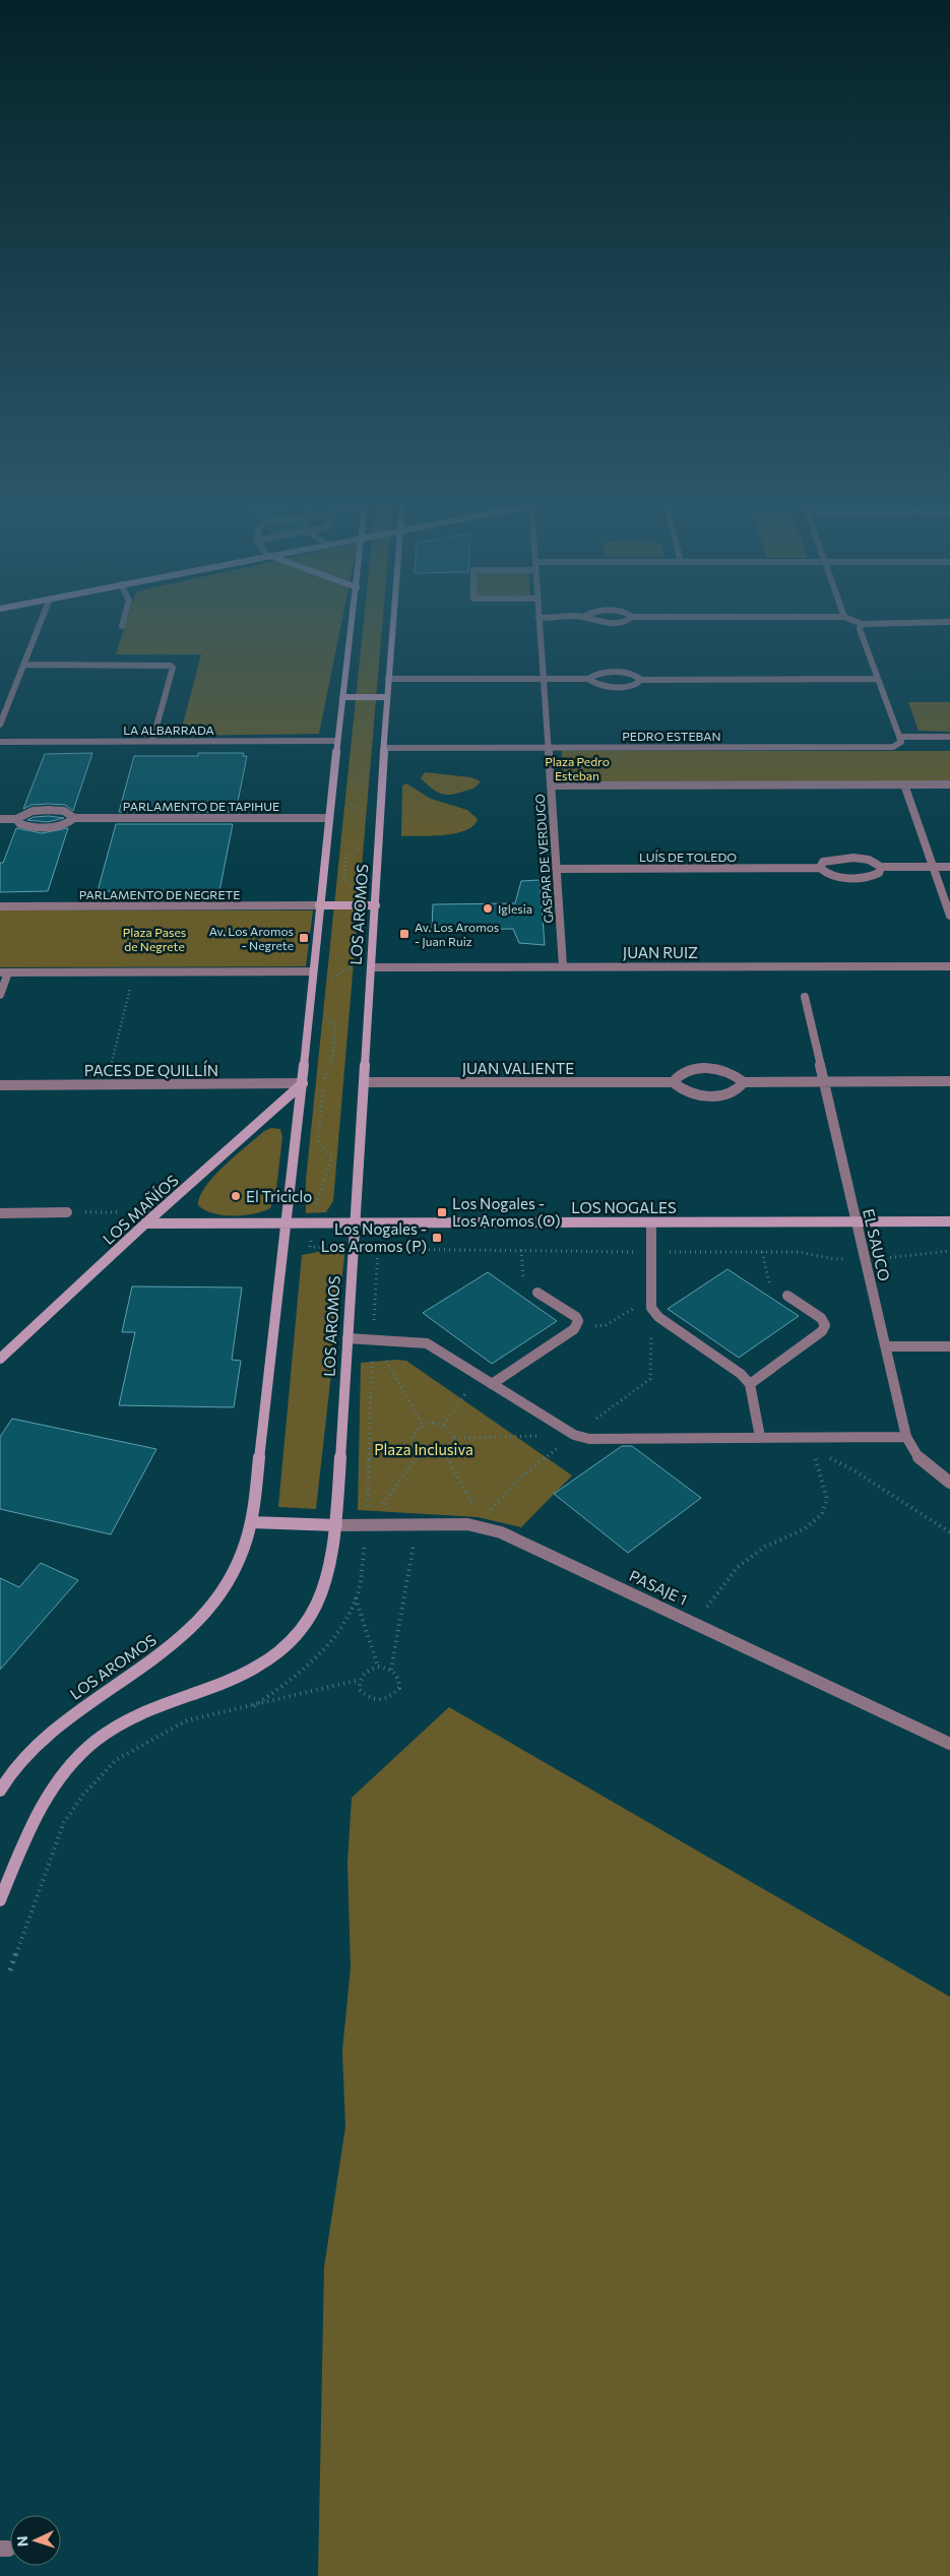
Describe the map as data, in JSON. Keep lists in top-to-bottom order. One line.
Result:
{"streets":{"main road":["LOS AROMOS","LOS NOGALES","LOS MAÑÍOS"],"street":["LA ALBARRADA","PEDRO ESTEBAN","PARLAMENTO DE TAPIHUE","LUÍS DE TOLEDO","GASPAR DE VERDUGO","PARLAMENTO DE NEGRETE","JUAN RUIZ","JUAN VALIENTE","PACES DE QUILLÍN","EL SAUCO","PASAJE 1"]},"crossings":[["LA ALBARRADA","LOS AROMOS"],["PEDRO ESTEBAN","GASPAR DE VERDUGO"],["PEDRO ESTEBAN","LOS AROMOS"],["PARLAMENTO DE TAPIHUE","LOS AROMOS"],["LUÍS DE TOLEDO","GASPAR DE VERDUGO"],["GASPAR DE VERDUGO","JUAN RUIZ"],["PARLAMENTO DE NEGRETE","LOS AROMOS"],["LOS AROMOS","JUAN RUIZ"],["LOS AROMOS","JUAN VALIENTE"],["LOS AROMOS","PACES DE QUILLÍN"],["LOS AROMOS","LOS NOGALES"],["LOS AROMOS","LOS MAÑÍOS"],["LOS AROMOS","PASAJE 1"],["JUAN VALIENTE","EL SAUCO"],["PACES DE QUILLÍN","LOS MAÑÍOS"],["LOS NOGALES","LOS MAÑÍOS"],["LOS NOGALES","EL SAUCO"]],"parks":["Plaza Pedro Esteban","Plaza Pases de Negrete","Plaza Inclusiva"],"places":{"other":["Iglesia","El Triciclo"],"transit":["Av. Los Aromos - Juan Ruiz","Av. Los Aromos - Negrete","Los Nogales - Los Aromos (O)","Los Nogales - Los Aromos (P)"]},"north":"left"}
